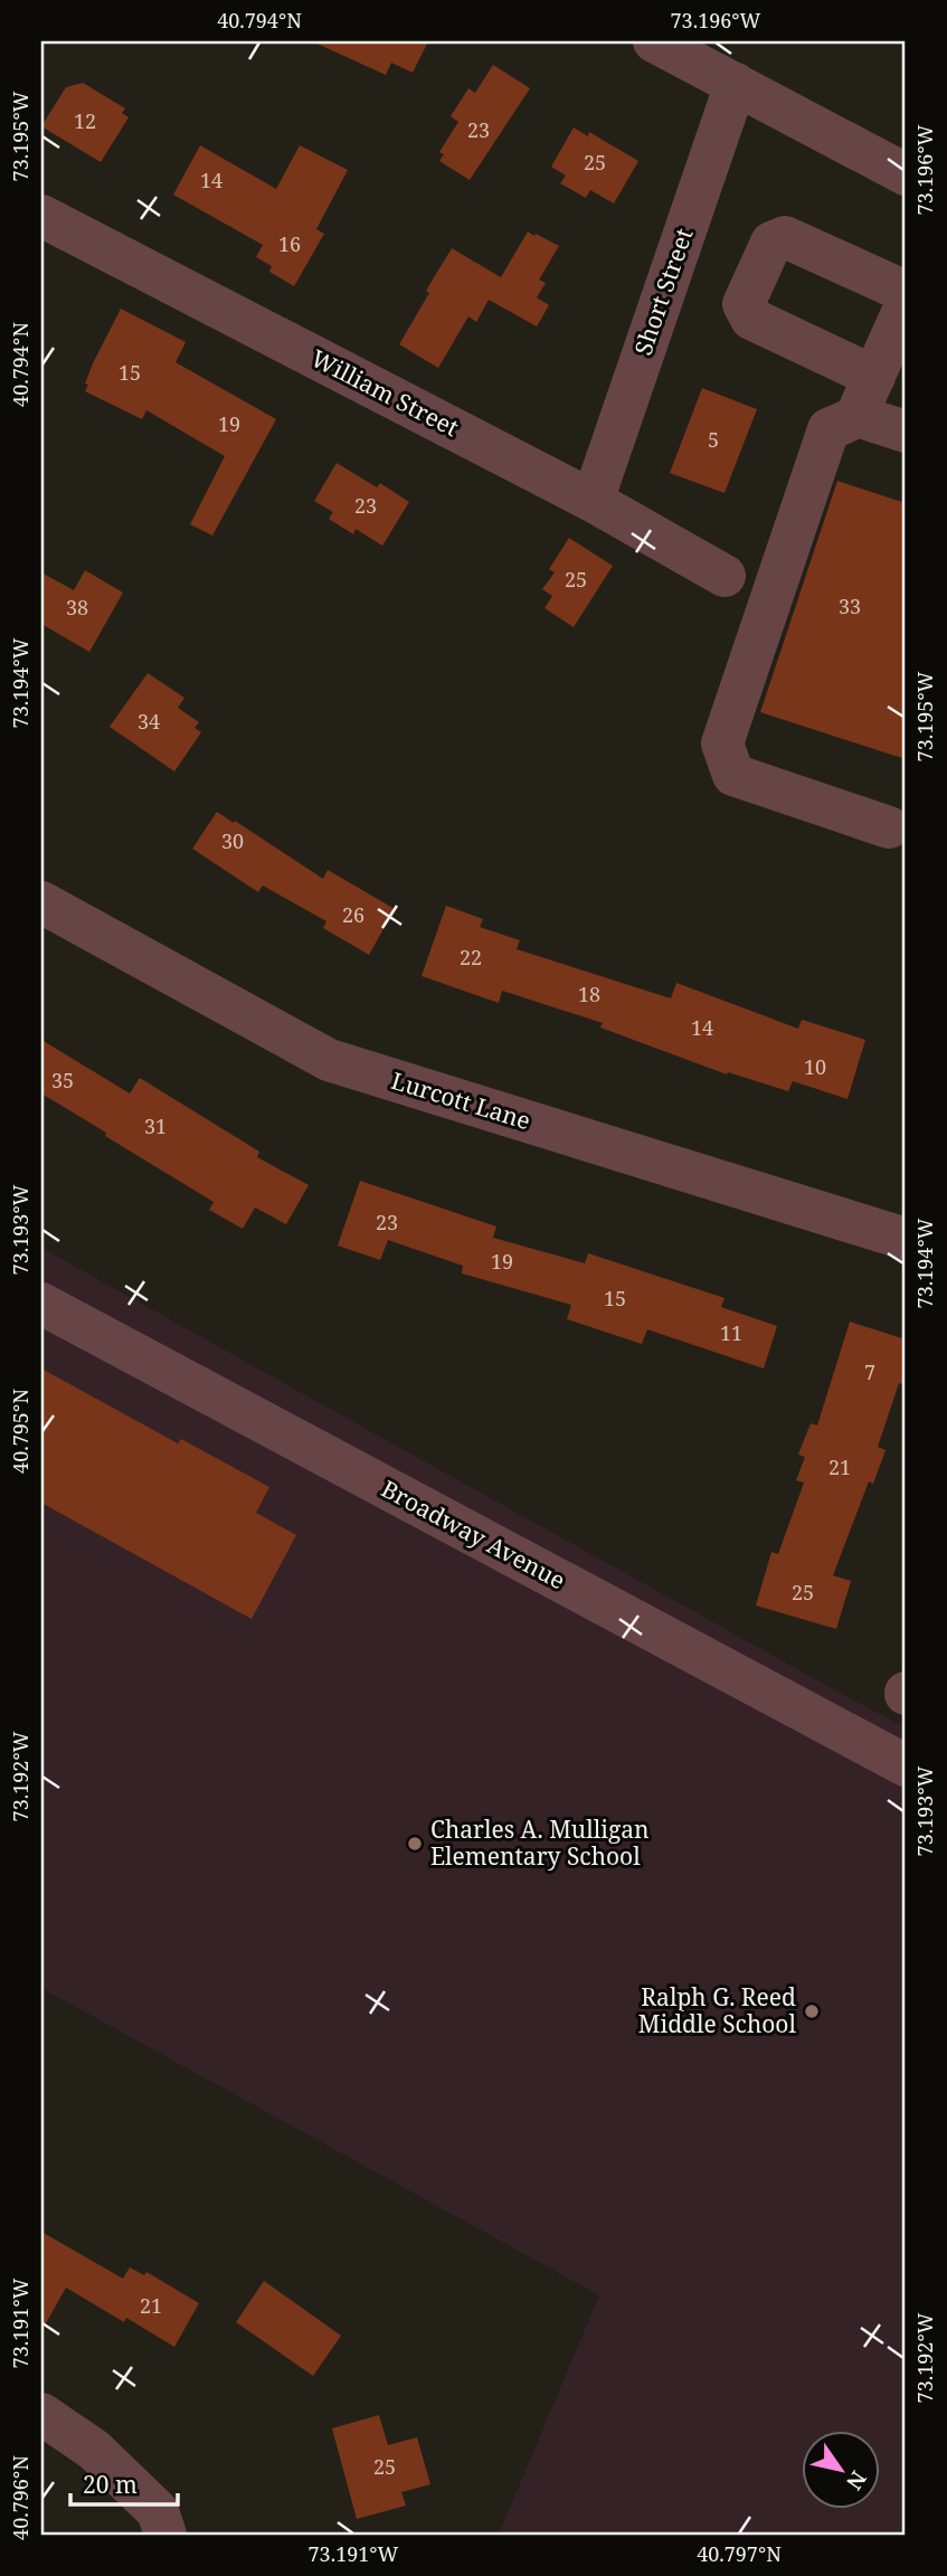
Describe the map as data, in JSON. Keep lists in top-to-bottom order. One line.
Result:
{"streets":{"street":["Short Street","William Street","Lurcott Lane","Broadway Avenue"]},"crossings":[["Short Street","William Street"]],"places":["Charles A. Mulligan Elementary School","Ralph G. Reed Middle School"],"house_numbers":["12","23","25","14","16","15","19","5","23","25","33","38","34","30","26","22","18","14","10","35","31","23","19","15","11","7","21","25","21","25"],"scale_bar":"20 m","north":"bottom right","coordinates":["40.794°N","73.196°W","73.195°W","73.194°W","73.193°W","40.795°N","73.192°W","73.191°W","40.796°N","40.797°N"]}
